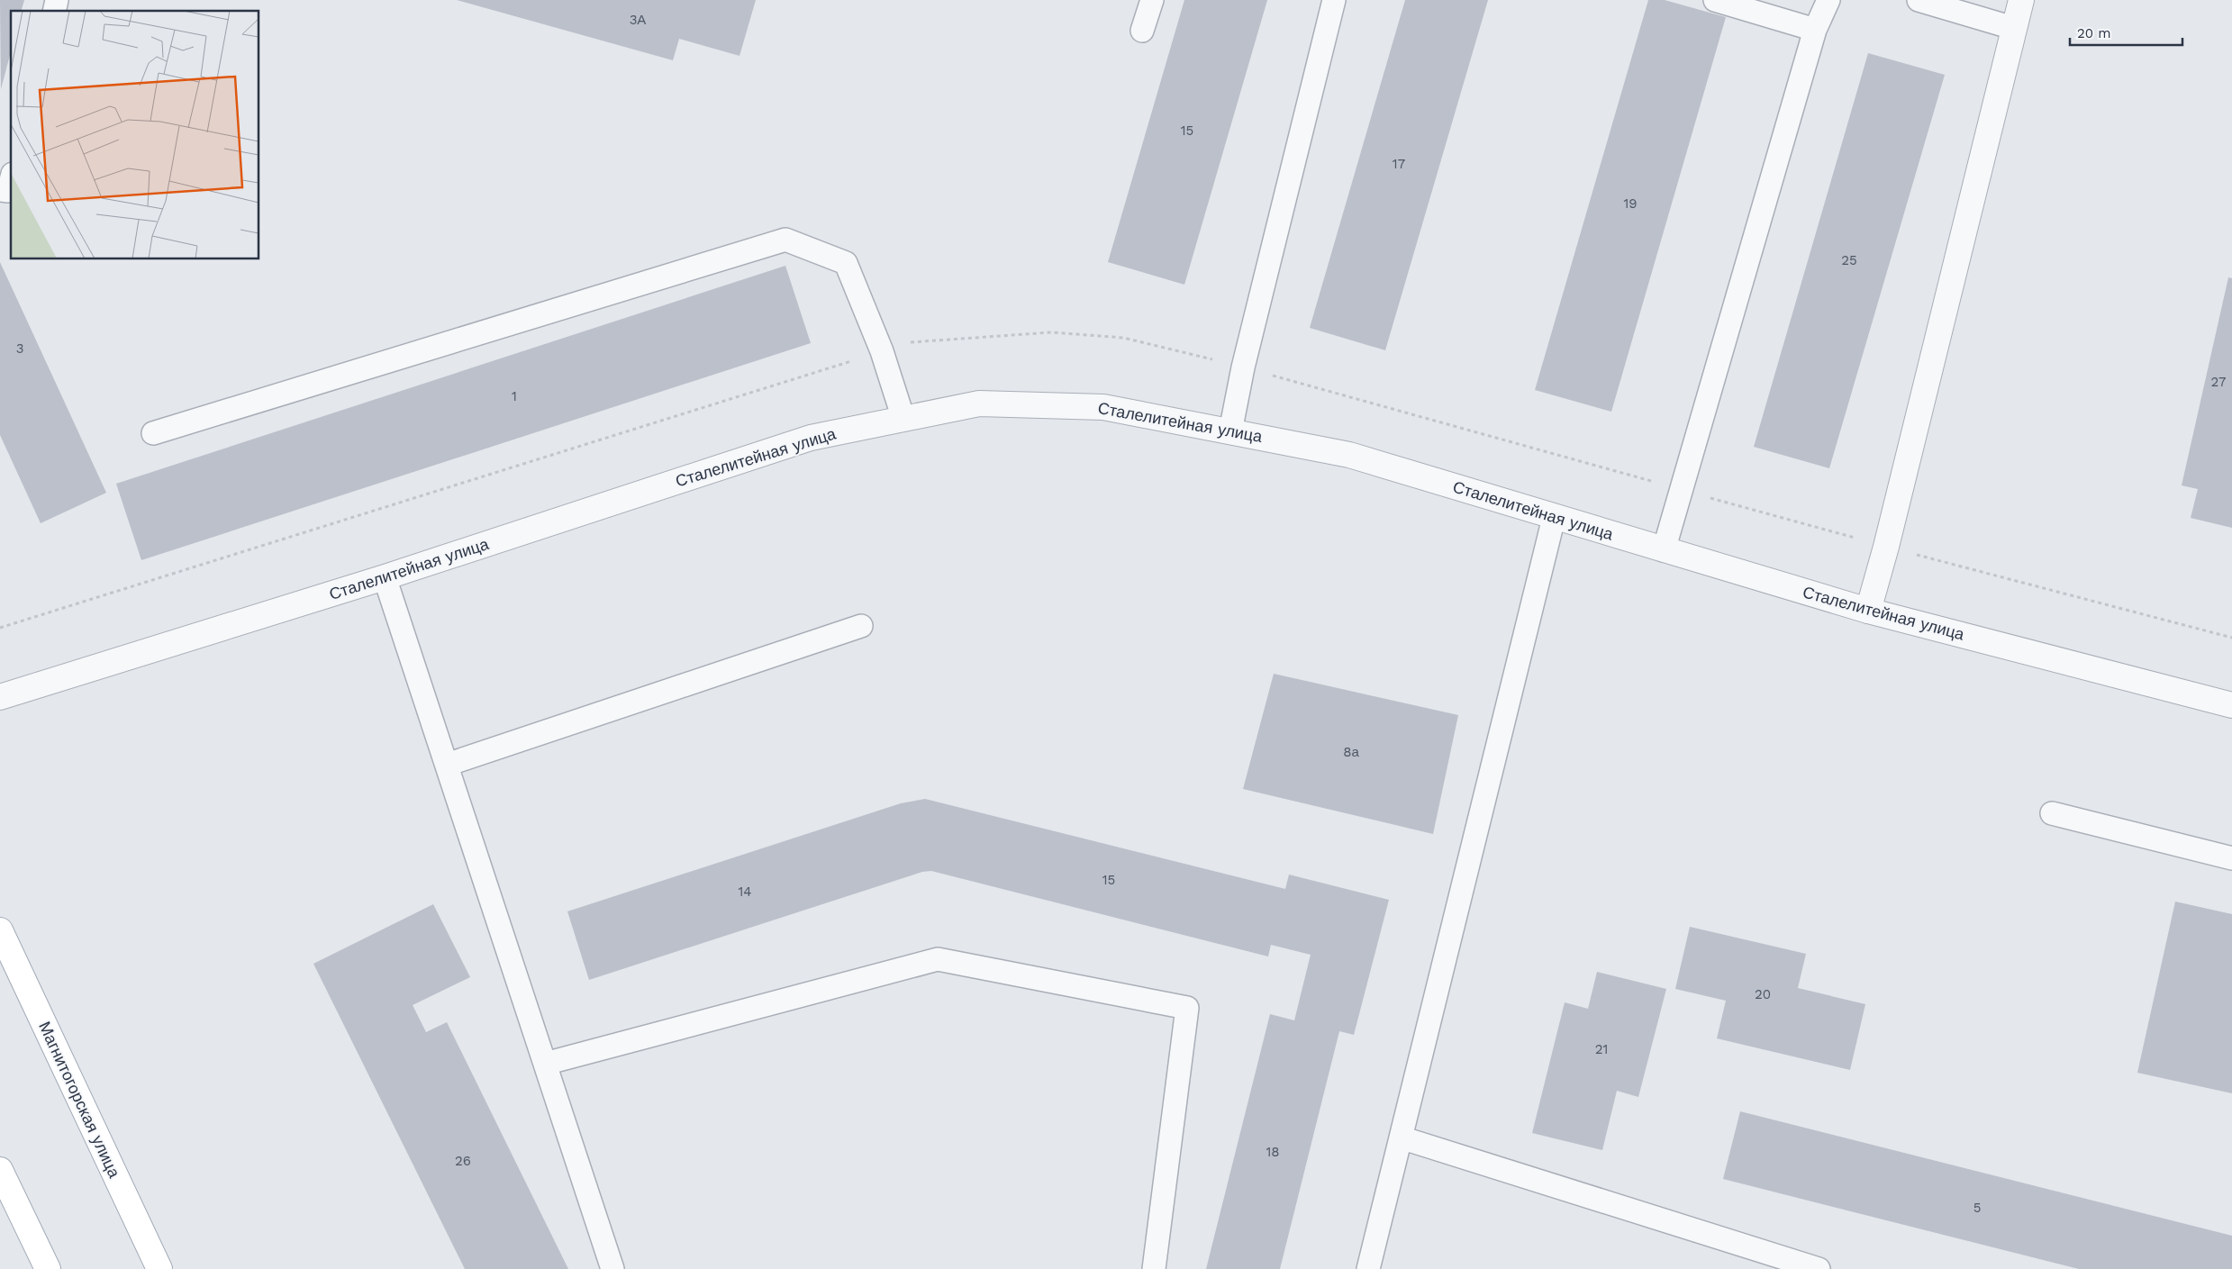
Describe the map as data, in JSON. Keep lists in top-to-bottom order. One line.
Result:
{"streets":{"main road":["Магнитогорская улица"],"street":["Сталелитейная улица"]},"house_numbers":["3А","15","17","19","25","3","27","1","8а","15","14","20","21","18","26","5"],"scale_bar":"20 m"}
